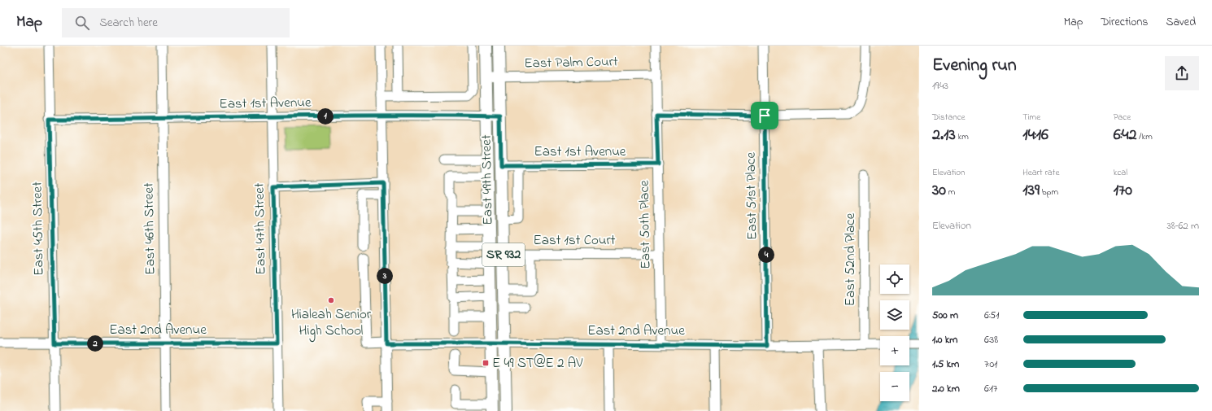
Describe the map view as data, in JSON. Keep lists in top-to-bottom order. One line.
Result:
{"streets":{"main road":["East 49th Street","SR 932"],"street":["East Palm Court","East 1st Avenue","East 51st Place","East 50th Place","East 45th Street","East 46th Street","East 47th Street","East 1st Court","East 52nd Place","East 2nd Avenue"]},"crossings":[["East Palm Court","East 49th Street"],["East Palm Court","East 50th Place"],["East 1st Avenue","East 49th Street"],["East 1st Avenue","East 50th Place"],["East 1st Avenue","East 45th Street"],["East 1st Avenue","East 46th Street"],["East 1st Avenue","East 47th Street"],["East 49th Street","East 1st Court"],["East 49th Street","East 2nd Avenue"],["East 51st Place","East 2nd Avenue"],["East 50th Place","East 1st Court"],["East 50th Place","East 2nd Avenue"],["East 45th Street","East 2nd Avenue"],["East 46th Street","East 2nd Avenue"],["East 47th Street","East 2nd Avenue"],["East 52nd Place","East 2nd Avenue"]],"places":{"other":["Hialeah Senior High School"],"transit":["E 49 ST@E 2 AV"]},"page":{"header":"Map","search":"Search here","nav":["Map","Directions","Saved"],"heading":["Evening run","19:43"],"stats":[["Distance","2.13 km"],["Time","14:16"],["Pace","6:42 /km"],["Elevation","30 m"],["Heart rate","139 bpm"],["kcal","170"]],"pins":["1","4","3","2"],"chart":["Elevation","38–62 m"],"map_buttons":["+","−"],"list":[{"name":"500 m","note":"6:51"},{"name":"1.0 km","note":"6:38"},{"name":"1.5 km","note":"7:01"},{"name":"2.0 km","note":"6:17"}]}}
